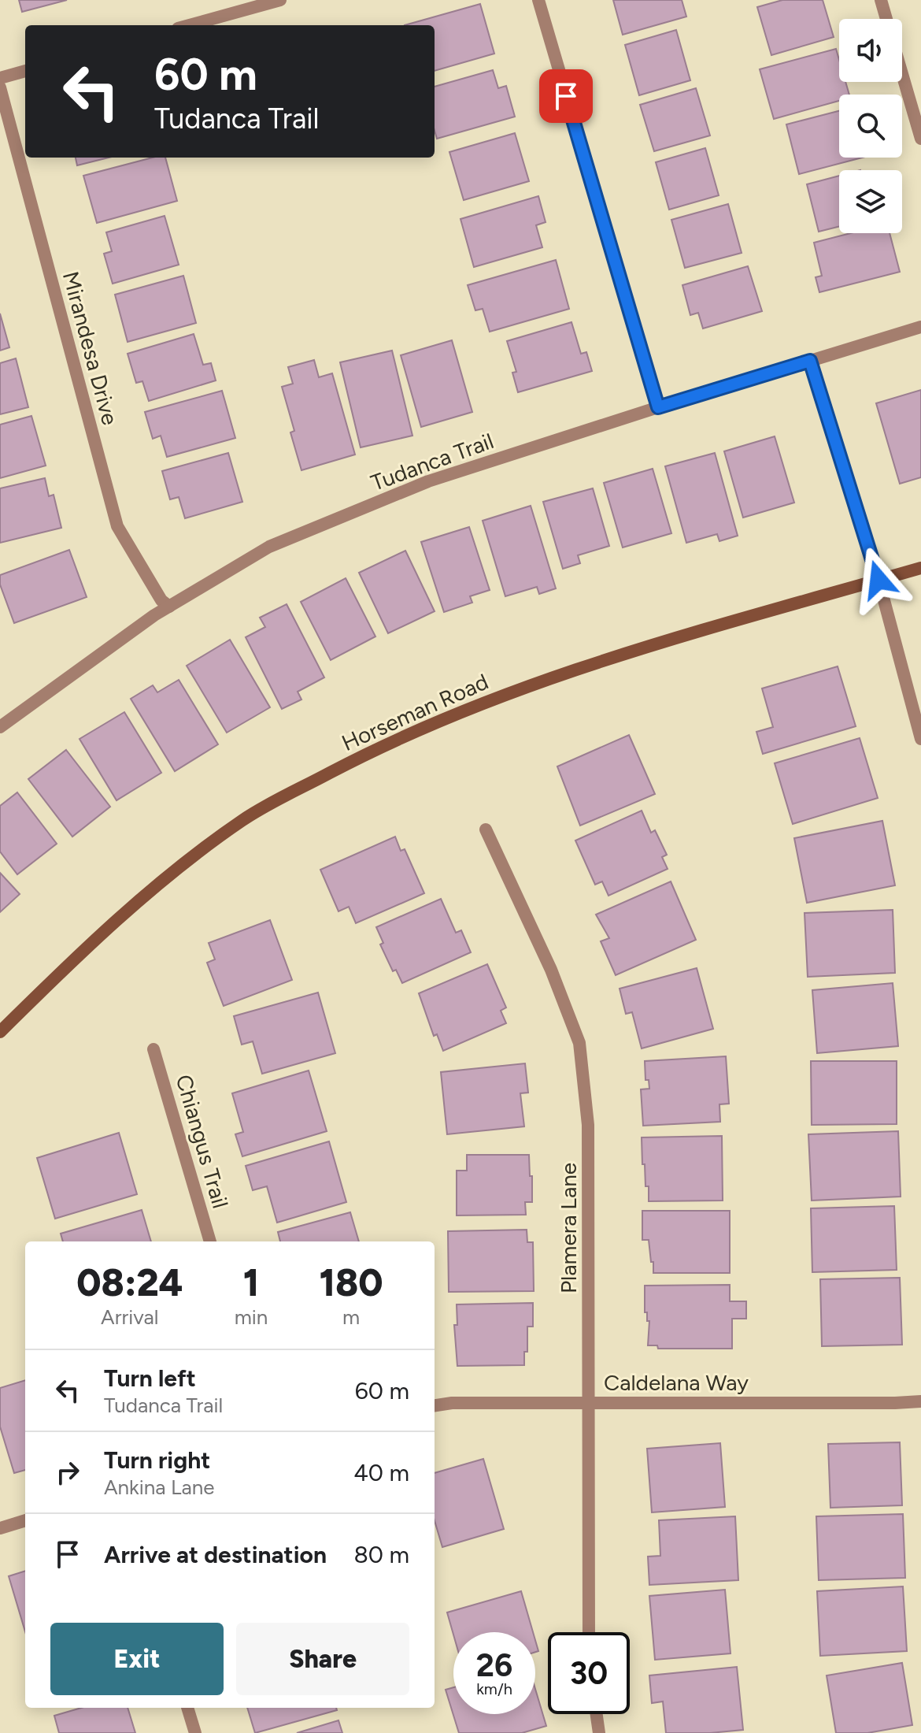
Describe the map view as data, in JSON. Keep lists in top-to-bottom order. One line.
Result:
{"streets":{"street":["Mirandesa Drive","Tudanca Trail","Horseman Road","Chiangus Trail","Plamera Lane","Caldelana Way"]},"crossings":[["Mirandesa Drive","Tudanca Trail"],["Plamera Lane","Caldelana Way"]],"page":{"turn":["60 m","Tudanca Trail"],"eta":["08:24","Arrival","1","min","180","m"],"list":[{"name":"Turn left","note":"Tudanca Trail","value":"60 m"},{"name":"Turn right","note":"Ankina Lane","value":"40 m"},{"name":"Arrive at destination","value":"80 m"}],"buttons":["Exit","Share"],"speed":"26 km/h","limit":"30"}}
